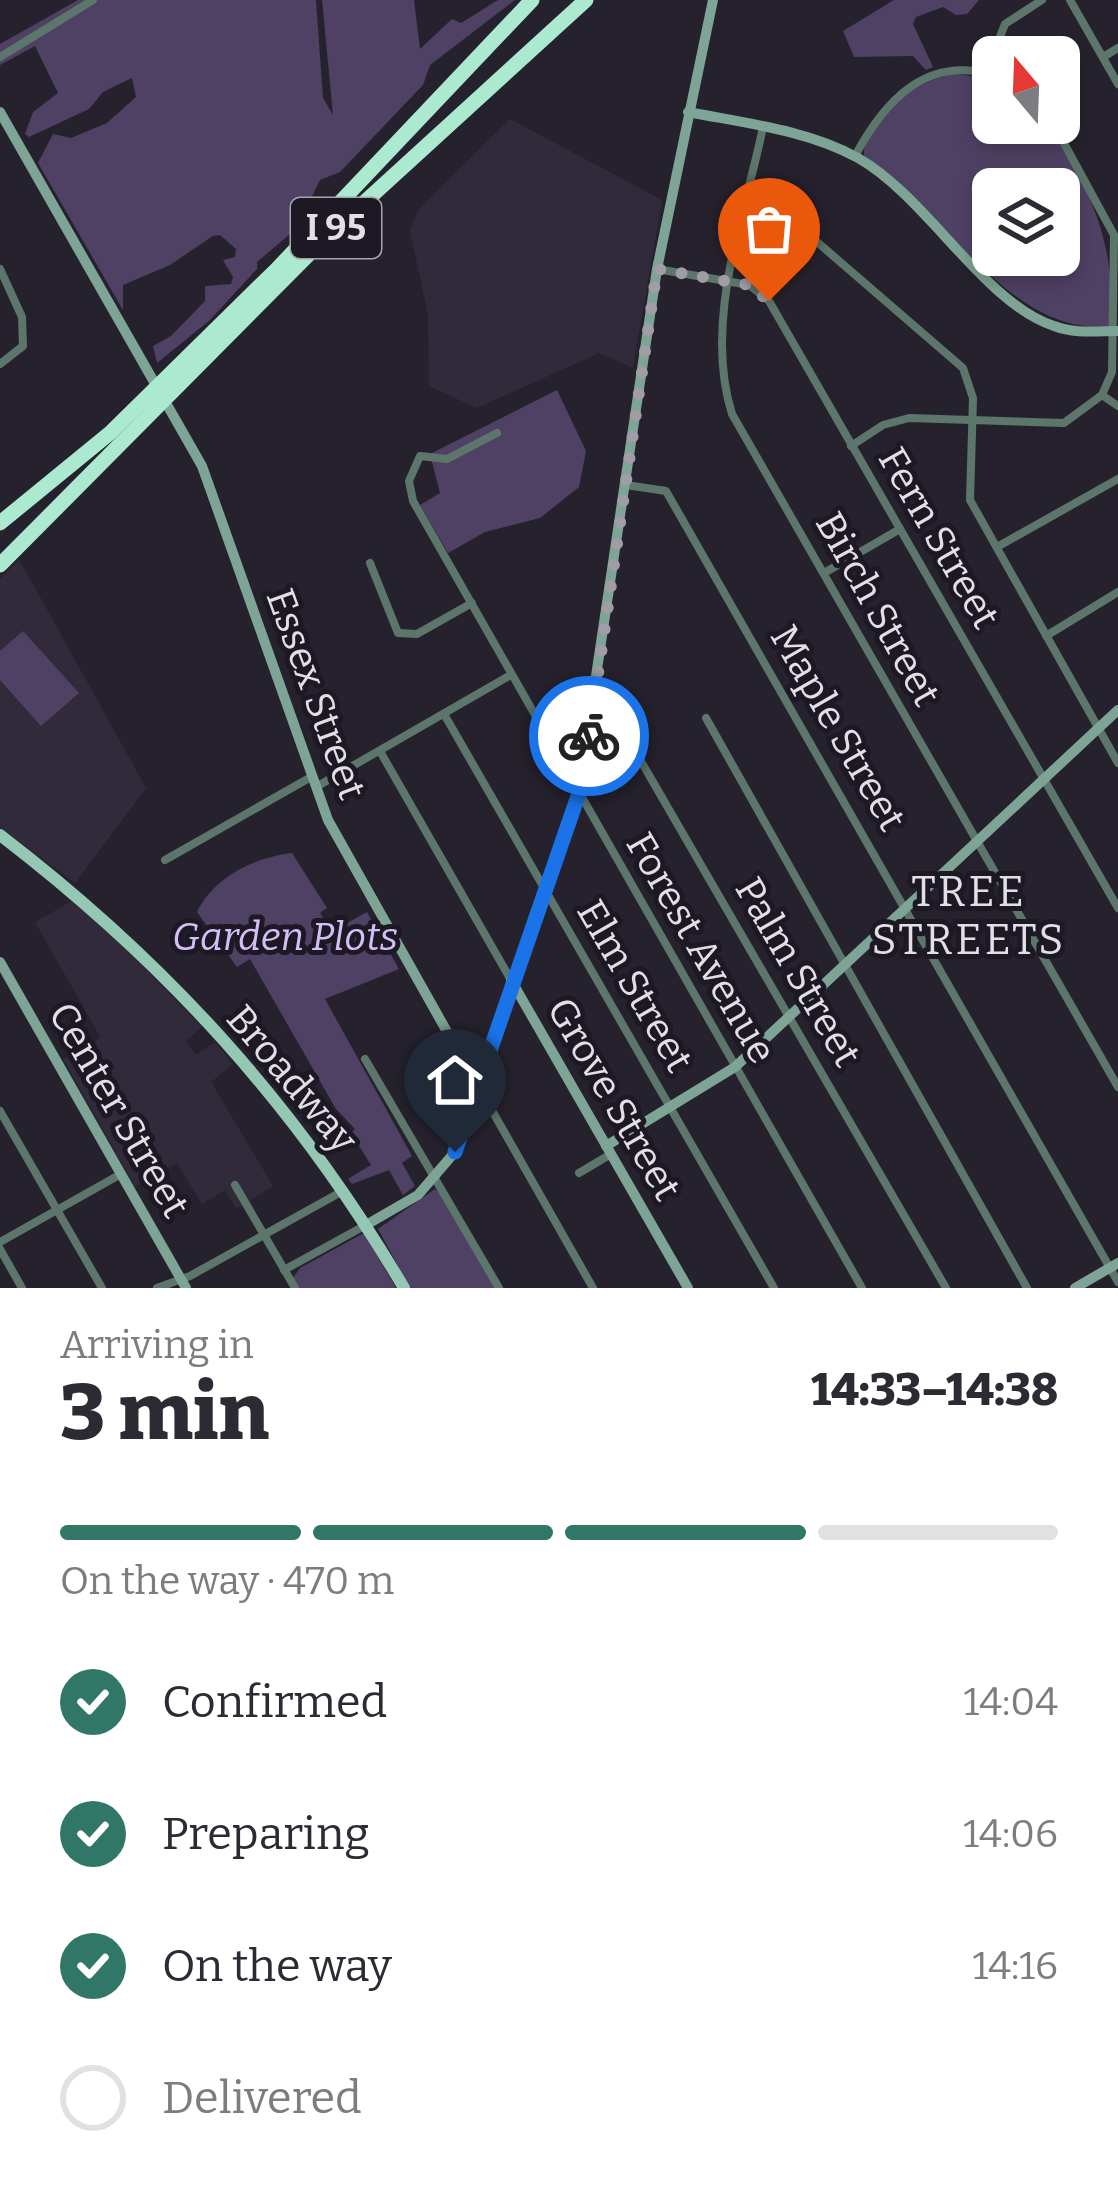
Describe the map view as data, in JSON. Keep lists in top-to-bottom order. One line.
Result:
{"streets":{"highway":["I 95"],"main road":["Broadway"],"street":["Fern Street","Birch Street","Essex Street","Maple Street","Forest Avenue","Palm Street","Elm Street","Grove Street","Center Street"]},"crossings":[["Fern Street","Birch Street"]],"districts":["TREE STREETS"],"parks":["Garden Plots"],"north":"top","page":{"heading":["3 min","Arriving in","14:33–14:38"],"bar":"On the way · 470 m","list":[["Confirmed","14:04"],["Preparing","14:06"],["On the way","14:16"],"Delivered"]}}
